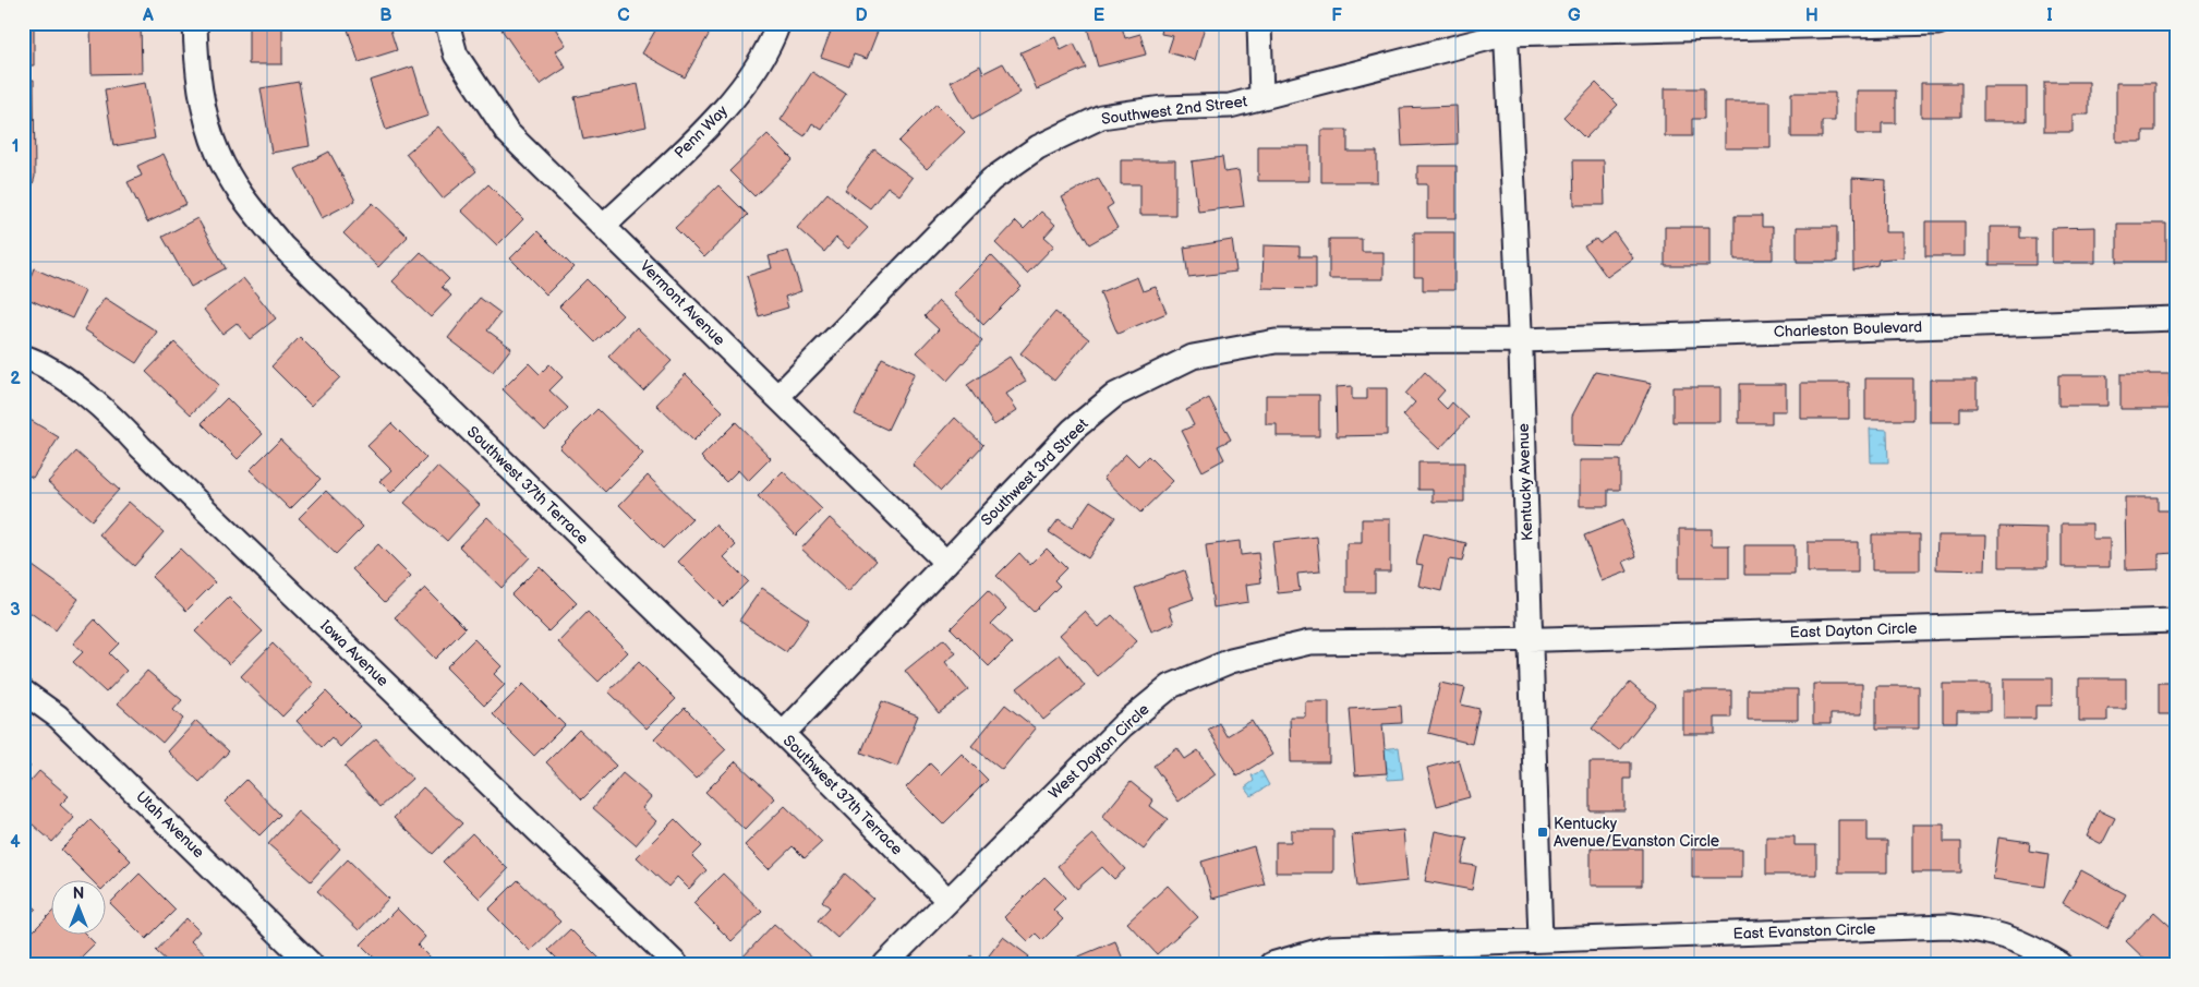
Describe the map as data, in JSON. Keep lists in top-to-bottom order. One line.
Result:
{"streets":{"street":["Southwest 2nd Street","Penn Way","Vermont Avenue","Charleston Boulevard","Southwest 3rd Street","Kentucky Avenue","Southwest 37th Terrace","East Dayton Circle","Iowa Avenue","West Dayton Circle","Utah Avenue","East Evanston Circle"]},"crossings":[["Southwest 2nd Street","Vermont Avenue"],["Southwest 2nd Street","Kentucky Avenue"],["Penn Way","Vermont Avenue"],["Vermont Avenue","Southwest 3rd Street"],["Charleston Boulevard","Southwest 3rd Street"],["Charleston Boulevard","Kentucky Avenue"],["Southwest 3rd Street","Kentucky Avenue"],["Southwest 3rd Street","Southwest 37th Terrace"],["Kentucky Avenue","East Dayton Circle"],["Kentucky Avenue","West Dayton Circle"],["Kentucky Avenue","East Evanston Circle"],["Southwest 37th Terrace","West Dayton Circle"],["East Dayton Circle","West Dayton Circle"]],"places":{"transit":["Kentucky Avenue/Evanston Circle"]},"north":"top","grid":{"columns":["A","B","C","D","E","F","G","H","I"],"rows":["1","2","3","4"]}}
